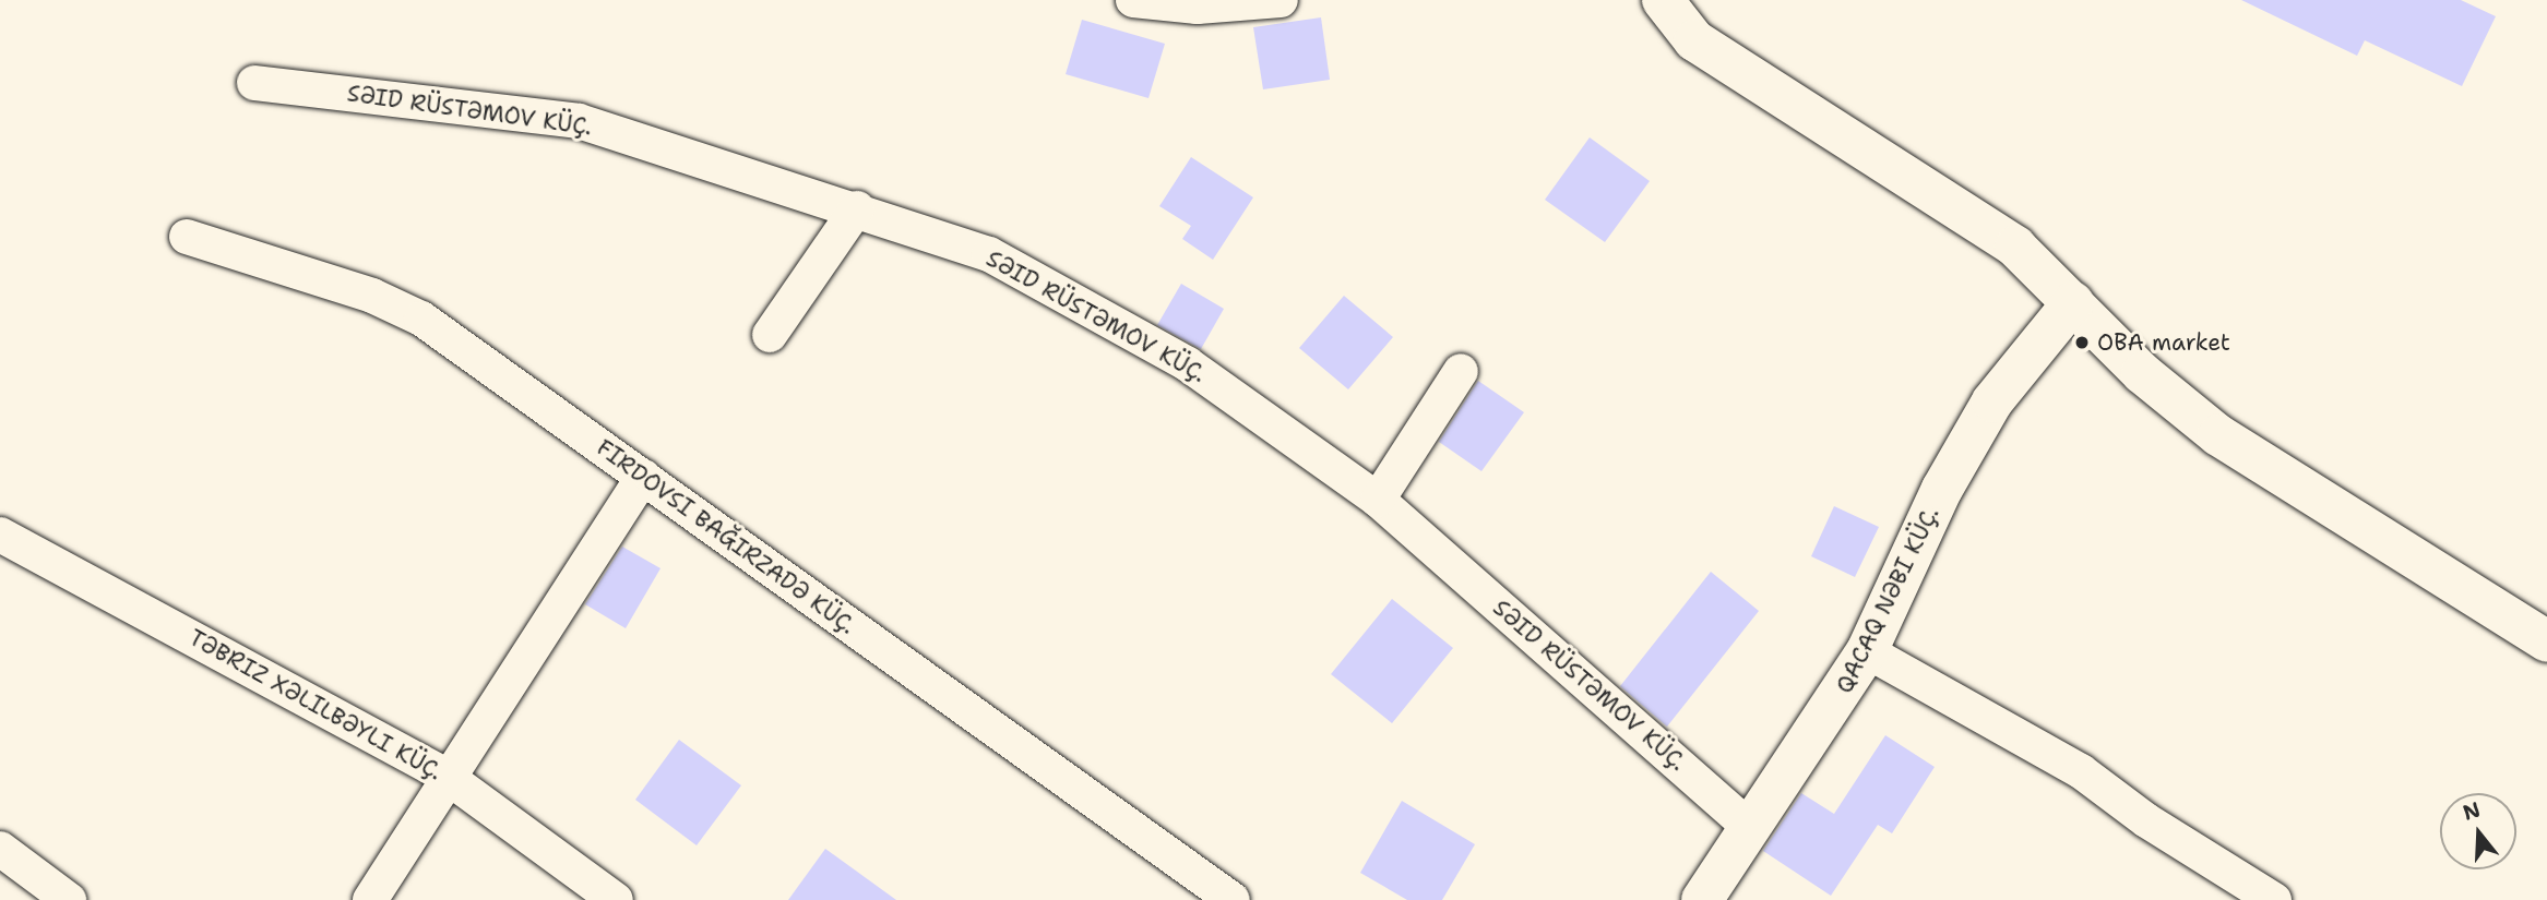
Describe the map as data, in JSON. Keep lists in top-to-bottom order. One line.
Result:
{"streets":{"street":["SƏID RÜSTƏMOV KÜÇ.","QACAQ NƏBI KÜÇ.","TƏBRIZ XƏLILBƏYLI KÜÇ."]},"crossings":[["SƏID RÜSTƏMOV KÜÇ.","QACAQ NƏBI KÜÇ."]],"places":["OBA market"],"north":"top"}
